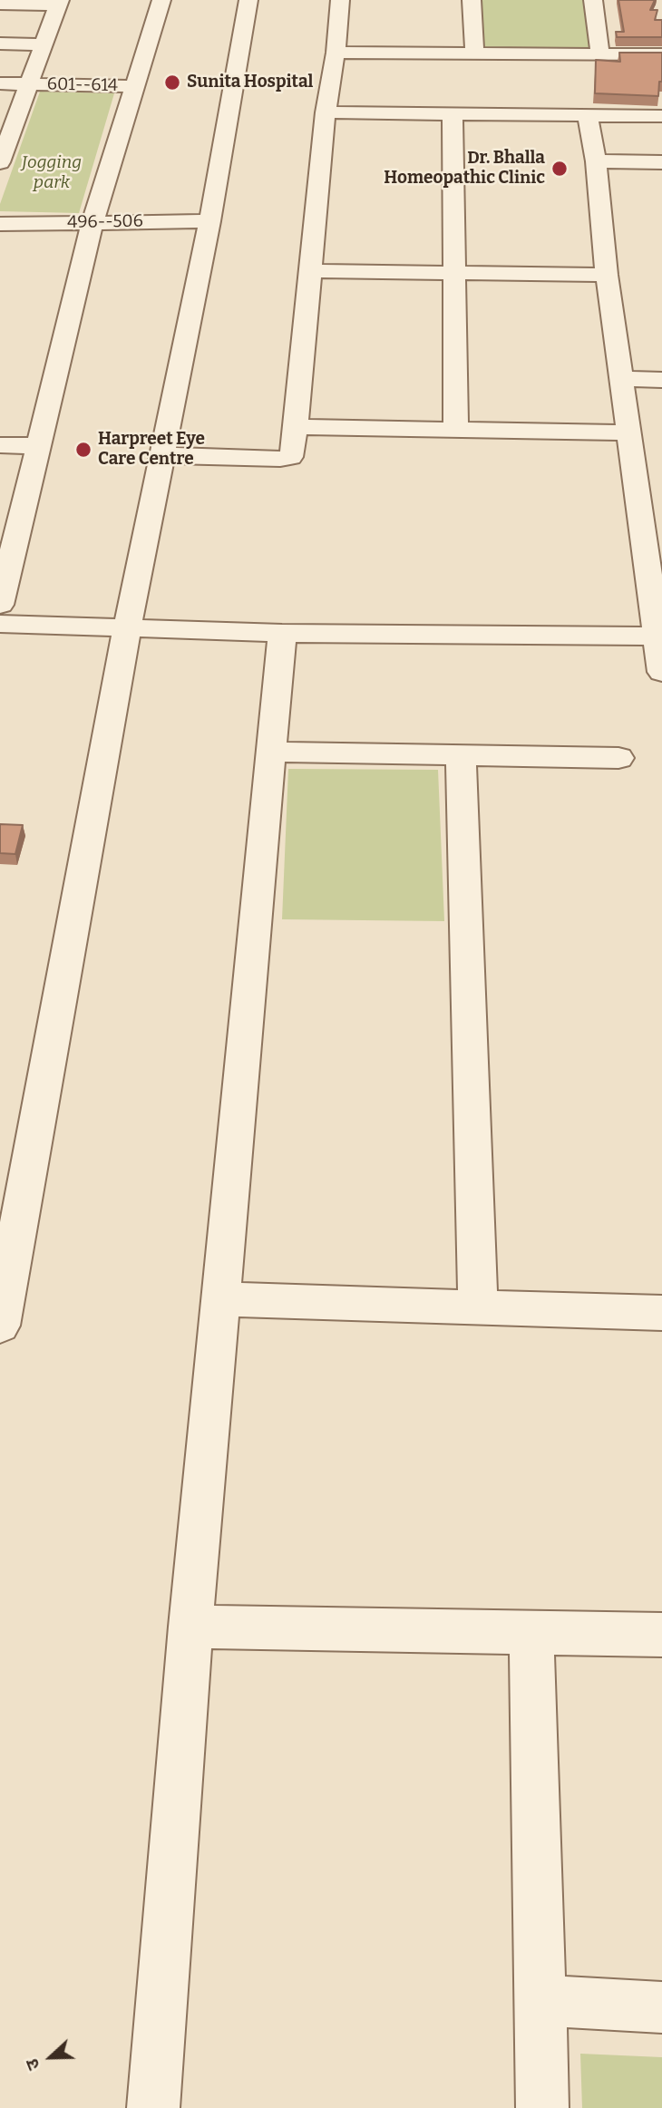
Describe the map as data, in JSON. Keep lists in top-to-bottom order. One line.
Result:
{"streets":{"street":["601--614","496--506"]},"parks":["Jogging park"],"places":["Sunita Hospital","Dr. Bhalla Homeopathic Clinic","Harpreet Eye Care Centre"],"north":"left"}
